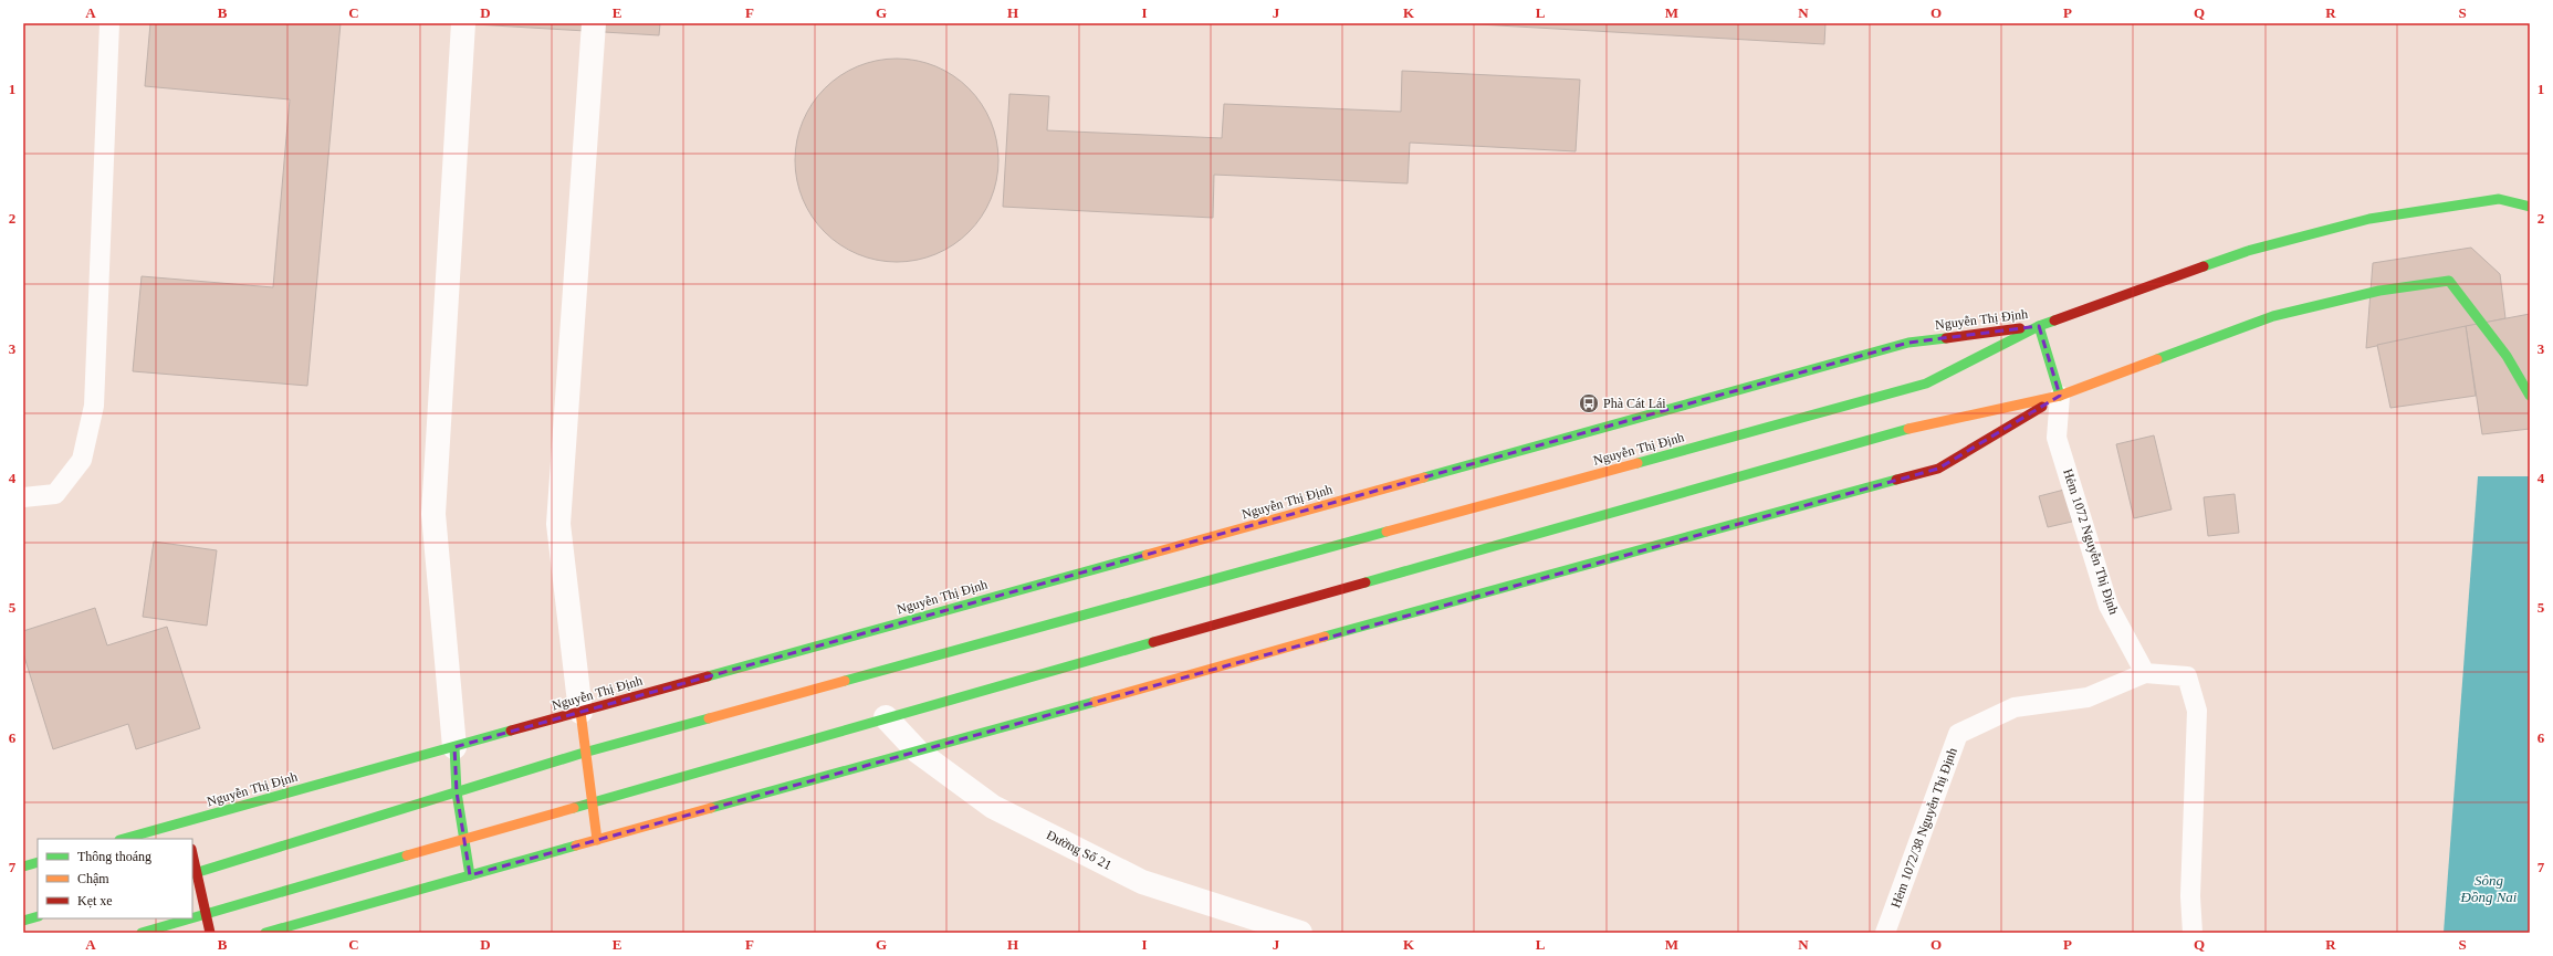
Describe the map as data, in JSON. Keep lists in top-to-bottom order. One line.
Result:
{"streets":{"main road":["Nguyễn Thị Định"],"street":["Đường Số 21"],"lane":["Hẻm 1072 Nguyễn Thị Định","Hẻm 1072/38 Nguyễn Thị Định"]},"crossings":[["Hẻm 1072 Nguyễn Thị Định","Hẻm 1072/38 Nguyễn Thị Định"]],"water":["Sông Đồng Nai"],"places":{"bus stop":["Phà Cát Lái"]},"legend":["Thông thoáng","Chậm","Kẹt xe"],"grid":{"columns":["A","B","C","D","E","F","G","H","I","J","K","L","M","N","O","P","Q","R","S"],"rows":["1","2","3","4","5","6","7"]}}
